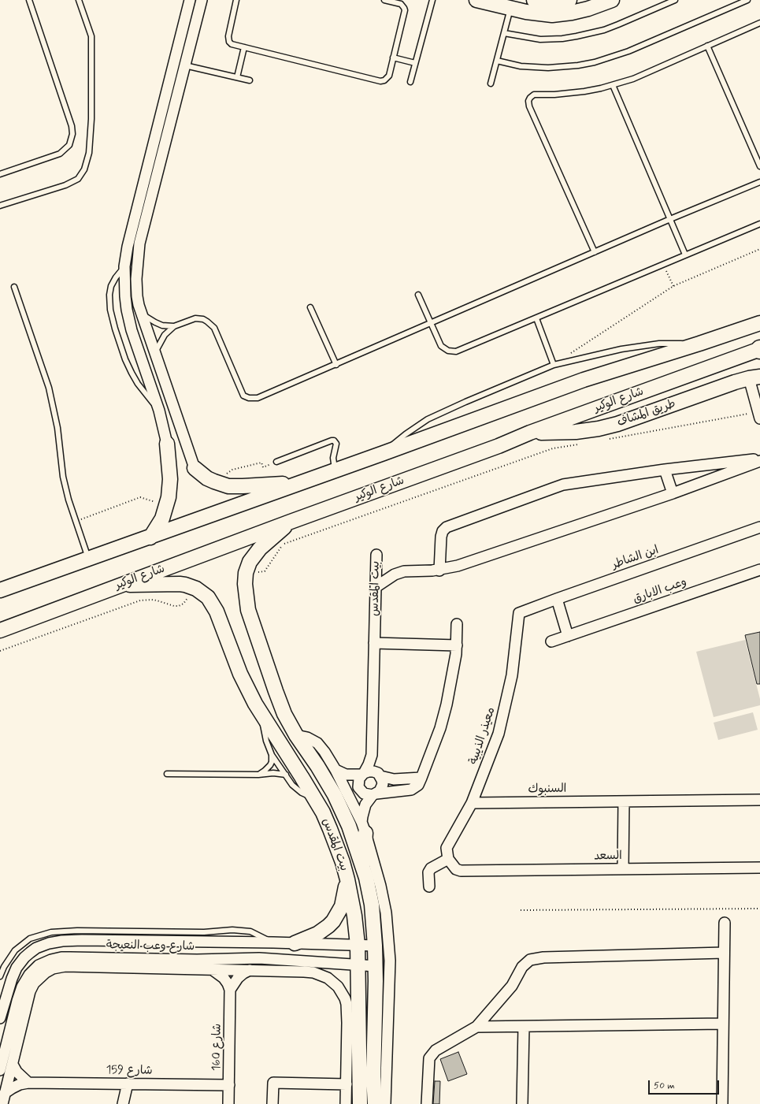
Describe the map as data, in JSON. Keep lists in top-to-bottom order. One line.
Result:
{"streets":{"main road":["شارع الوكير","طريق المشاف","بيت المقدس"],"street":["ابن الشاطر","وعب الابارق","معيذر الذيبية","السنبوك","السعد","شارع وعب النعيجة","شارع 160","شارع 159"]},"crossings":[["شارع الوكير","طريق المشاف"],["شارع الوكير","بيت المقدس"],["ابن الشاطر","معيذر الذيبية"],["بيت المقدس","شارع وعب النعيجة"],["معيذر الذيبية","السنبوك"],["معيذر الذيبية","السعد"],["شارع وعب النعيجة","شارع 159"],["شارع 160","شارع 159"]],"scale_bar":"50 m"}
